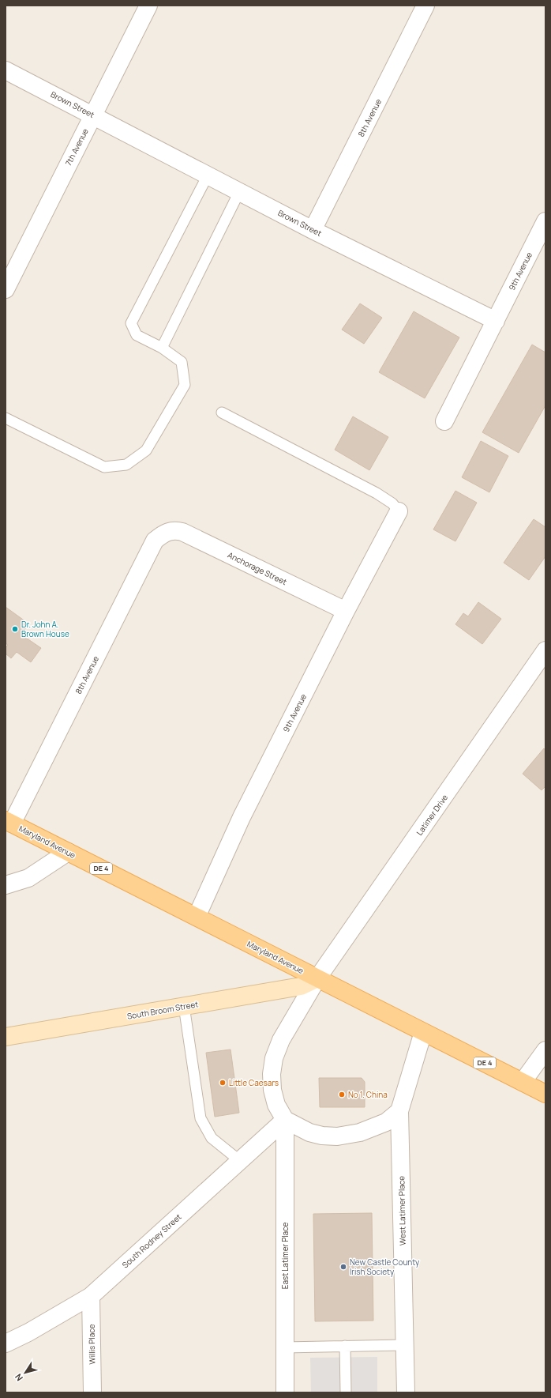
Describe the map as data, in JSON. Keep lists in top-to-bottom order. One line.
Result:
{"streets":{"main road":["Maryland Avenue","DE 4"],"street":["Brown Street","8th Avenue","7th Avenue","9th Avenue","Anchorage Street","Latimer Drive","South Broom Street","West Latimer Place","South Rodney Street","East Latimer Place","Willis Place"]},"crossings":[["Brown Street","8th Avenue"],["Brown Street","7th Avenue"],["Brown Street","9th Avenue"],["8th Avenue","Anchorage Street"],["8th Avenue","Maryland Avenue"],["9th Avenue","Anchorage Street"],["9th Avenue","Maryland Avenue"],["Latimer Drive","Maryland Avenue"],["Latimer Drive","South Broom Street"],["Maryland Avenue","South Broom Street"],["Maryland Avenue","West Latimer Place"],["South Rodney Street","East Latimer Place"],["South Rodney Street","Willis Place"]],"places":["Dr. John A. Brown House","Little Caesars","No 1. China","New Castle County Irish Society"],"north":"bottom left"}
